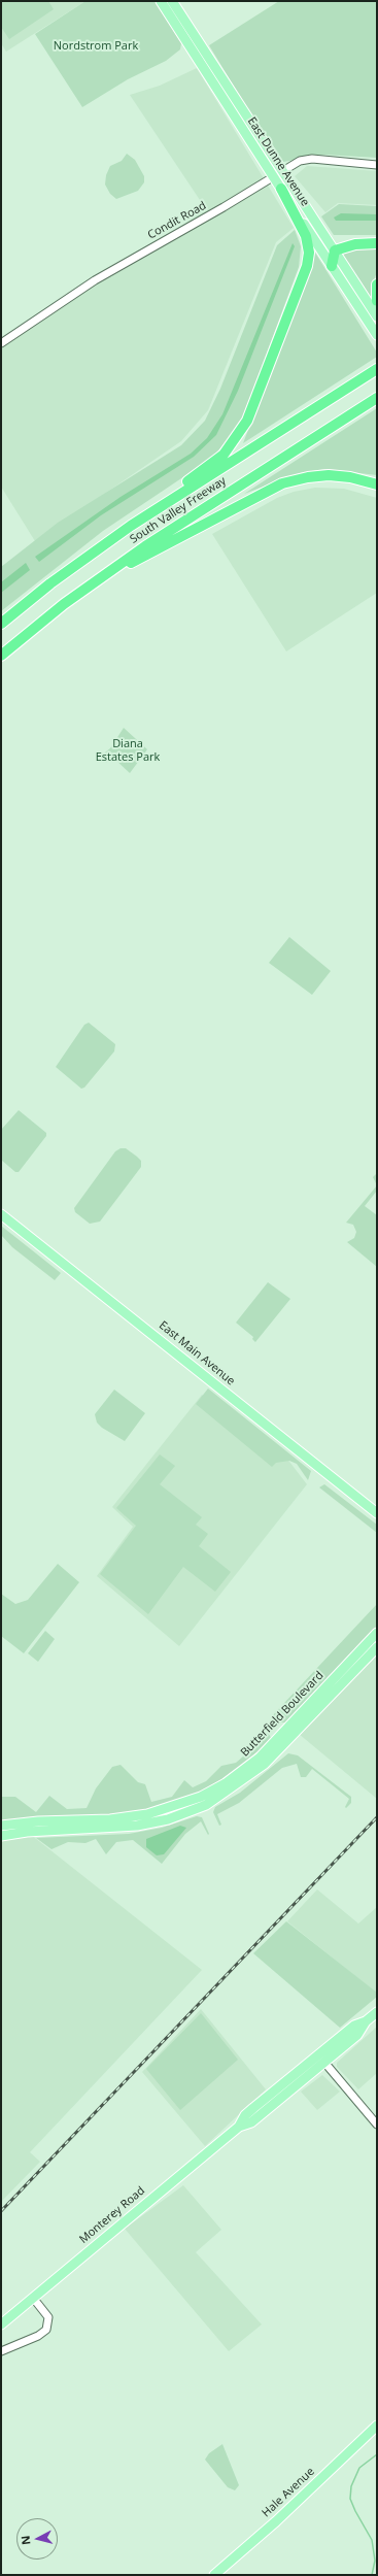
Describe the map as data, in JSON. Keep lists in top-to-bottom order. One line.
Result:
{"streets":{"highway":["South Valley Freeway"],"main road":["East Dunne Avenue","East Main Avenue","Butterfield Boulevard","Monterey Road","Hale Avenue"],"street":["Condit Road"]},"crossings":[["East Dunne Avenue","Condit Road"]],"parks":["Nordstrom Park","Diana Estates Park"],"north":"left"}
